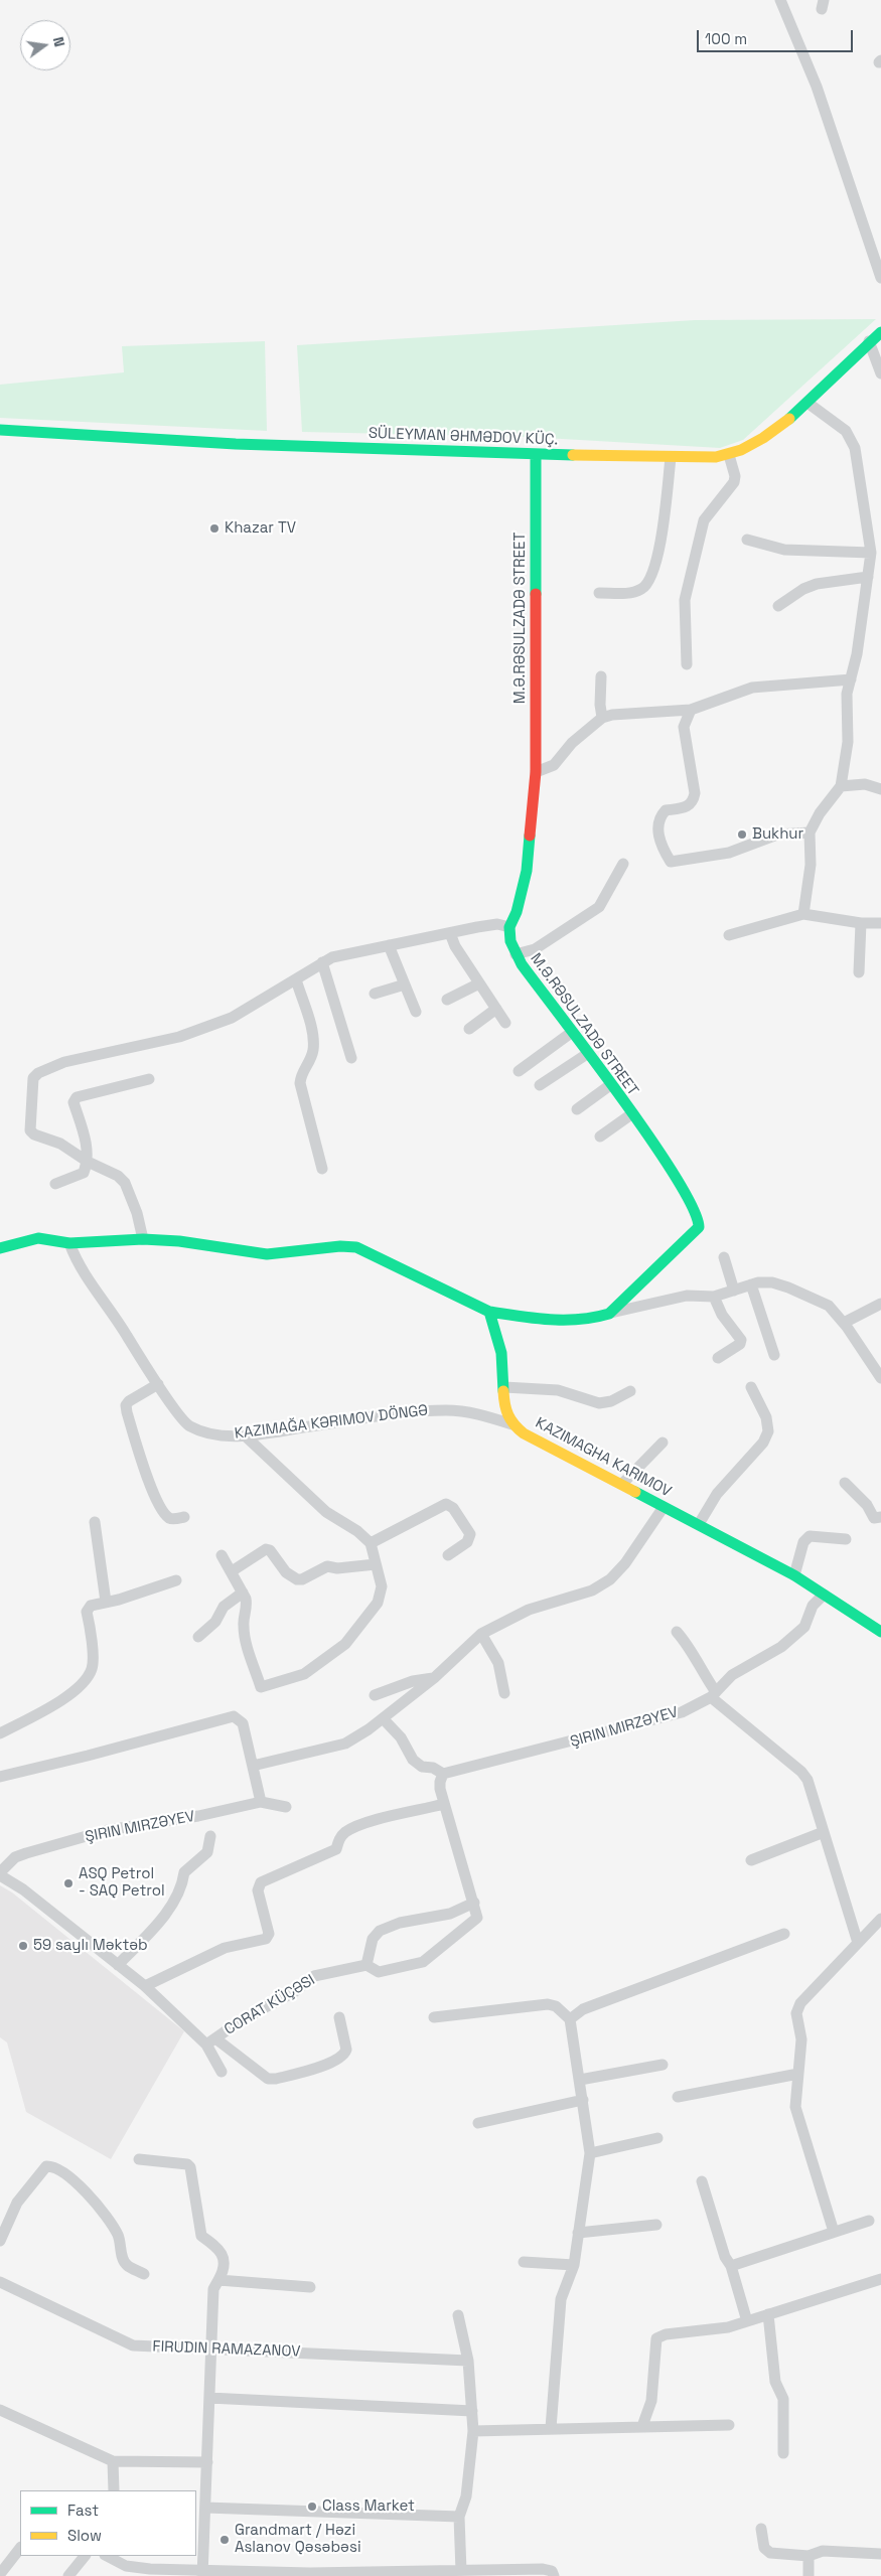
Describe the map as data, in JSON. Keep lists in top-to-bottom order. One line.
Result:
{"streets":{"street":["SÜLEYMAN ƏHMƏDOV KÜÇ.","M.Ə.RƏSULZADƏ STREET","KAZIMAGHA KARIMOV","ŞIRIN MIRZƏYEV","CORAT KÜÇƏSI","FIRUDIN RAMAZANOV"]},"crossings":[["SÜLEYMAN ƏHMƏDOV KÜÇ.","M.Ə.RƏSULZADƏ STREET"],["M.Ə.RƏSULZADƏ STREET","KAZIMAGHA KARIMOV"],["KAZIMAGHA KARIMOV","ŞIRIN MIRZƏYEV"],["ŞIRIN MIRZƏYEV","CORAT KÜÇƏSI"]],"places":["Khazar TV","Bukhur","ASQ Petrol - SAQ Petrol","59 saylı Məktəb","Class Market","Grandmart / Həzi Aslanov Qəsəbəsi"],"legend":["Fast","Slow"],"scale_bar":"100 m","north":"right"}
